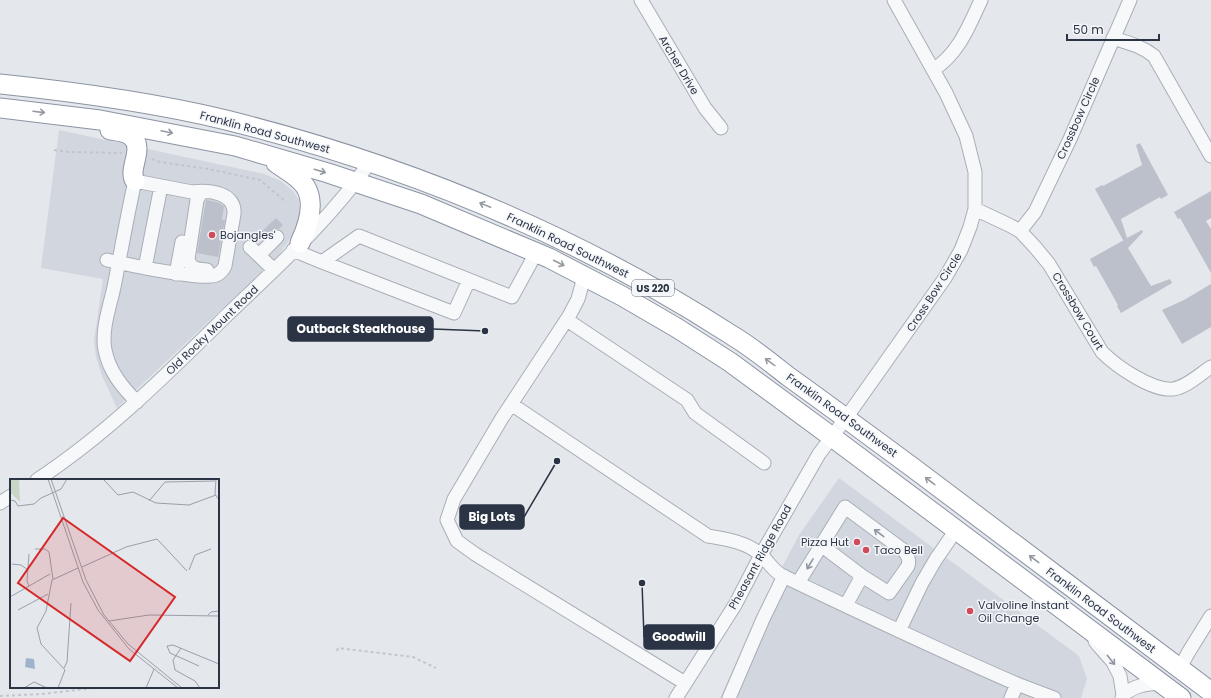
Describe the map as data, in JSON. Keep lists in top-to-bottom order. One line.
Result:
{"streets":{"highway":["Franklin Road Southwest","US 220"],"street":["Archer Drive","Crossbow Circle","Cross Bow Circle","Crossbow Court","Old Rocky Mount Road","Pheasant Ridge Road"]},"crossings":[["Crossbow Circle","Crossbow Court"],["Franklin Road Southwest","Cross Bow Circle"],["Franklin Road Southwest","Old Rocky Mount Road"],["Franklin Road Southwest","Pheasant Ridge Road"],["Cross Bow Circle","Crossbow Court"],["Cross Bow Circle","Pheasant Ridge Road"]],"places":["Bojangles'","Outback Steakhouse","Big Lots","Pizza Hut","Taco Bell","Goodwill","Valvoline Instant Oil Change"],"scale_bar":"50 m"}
